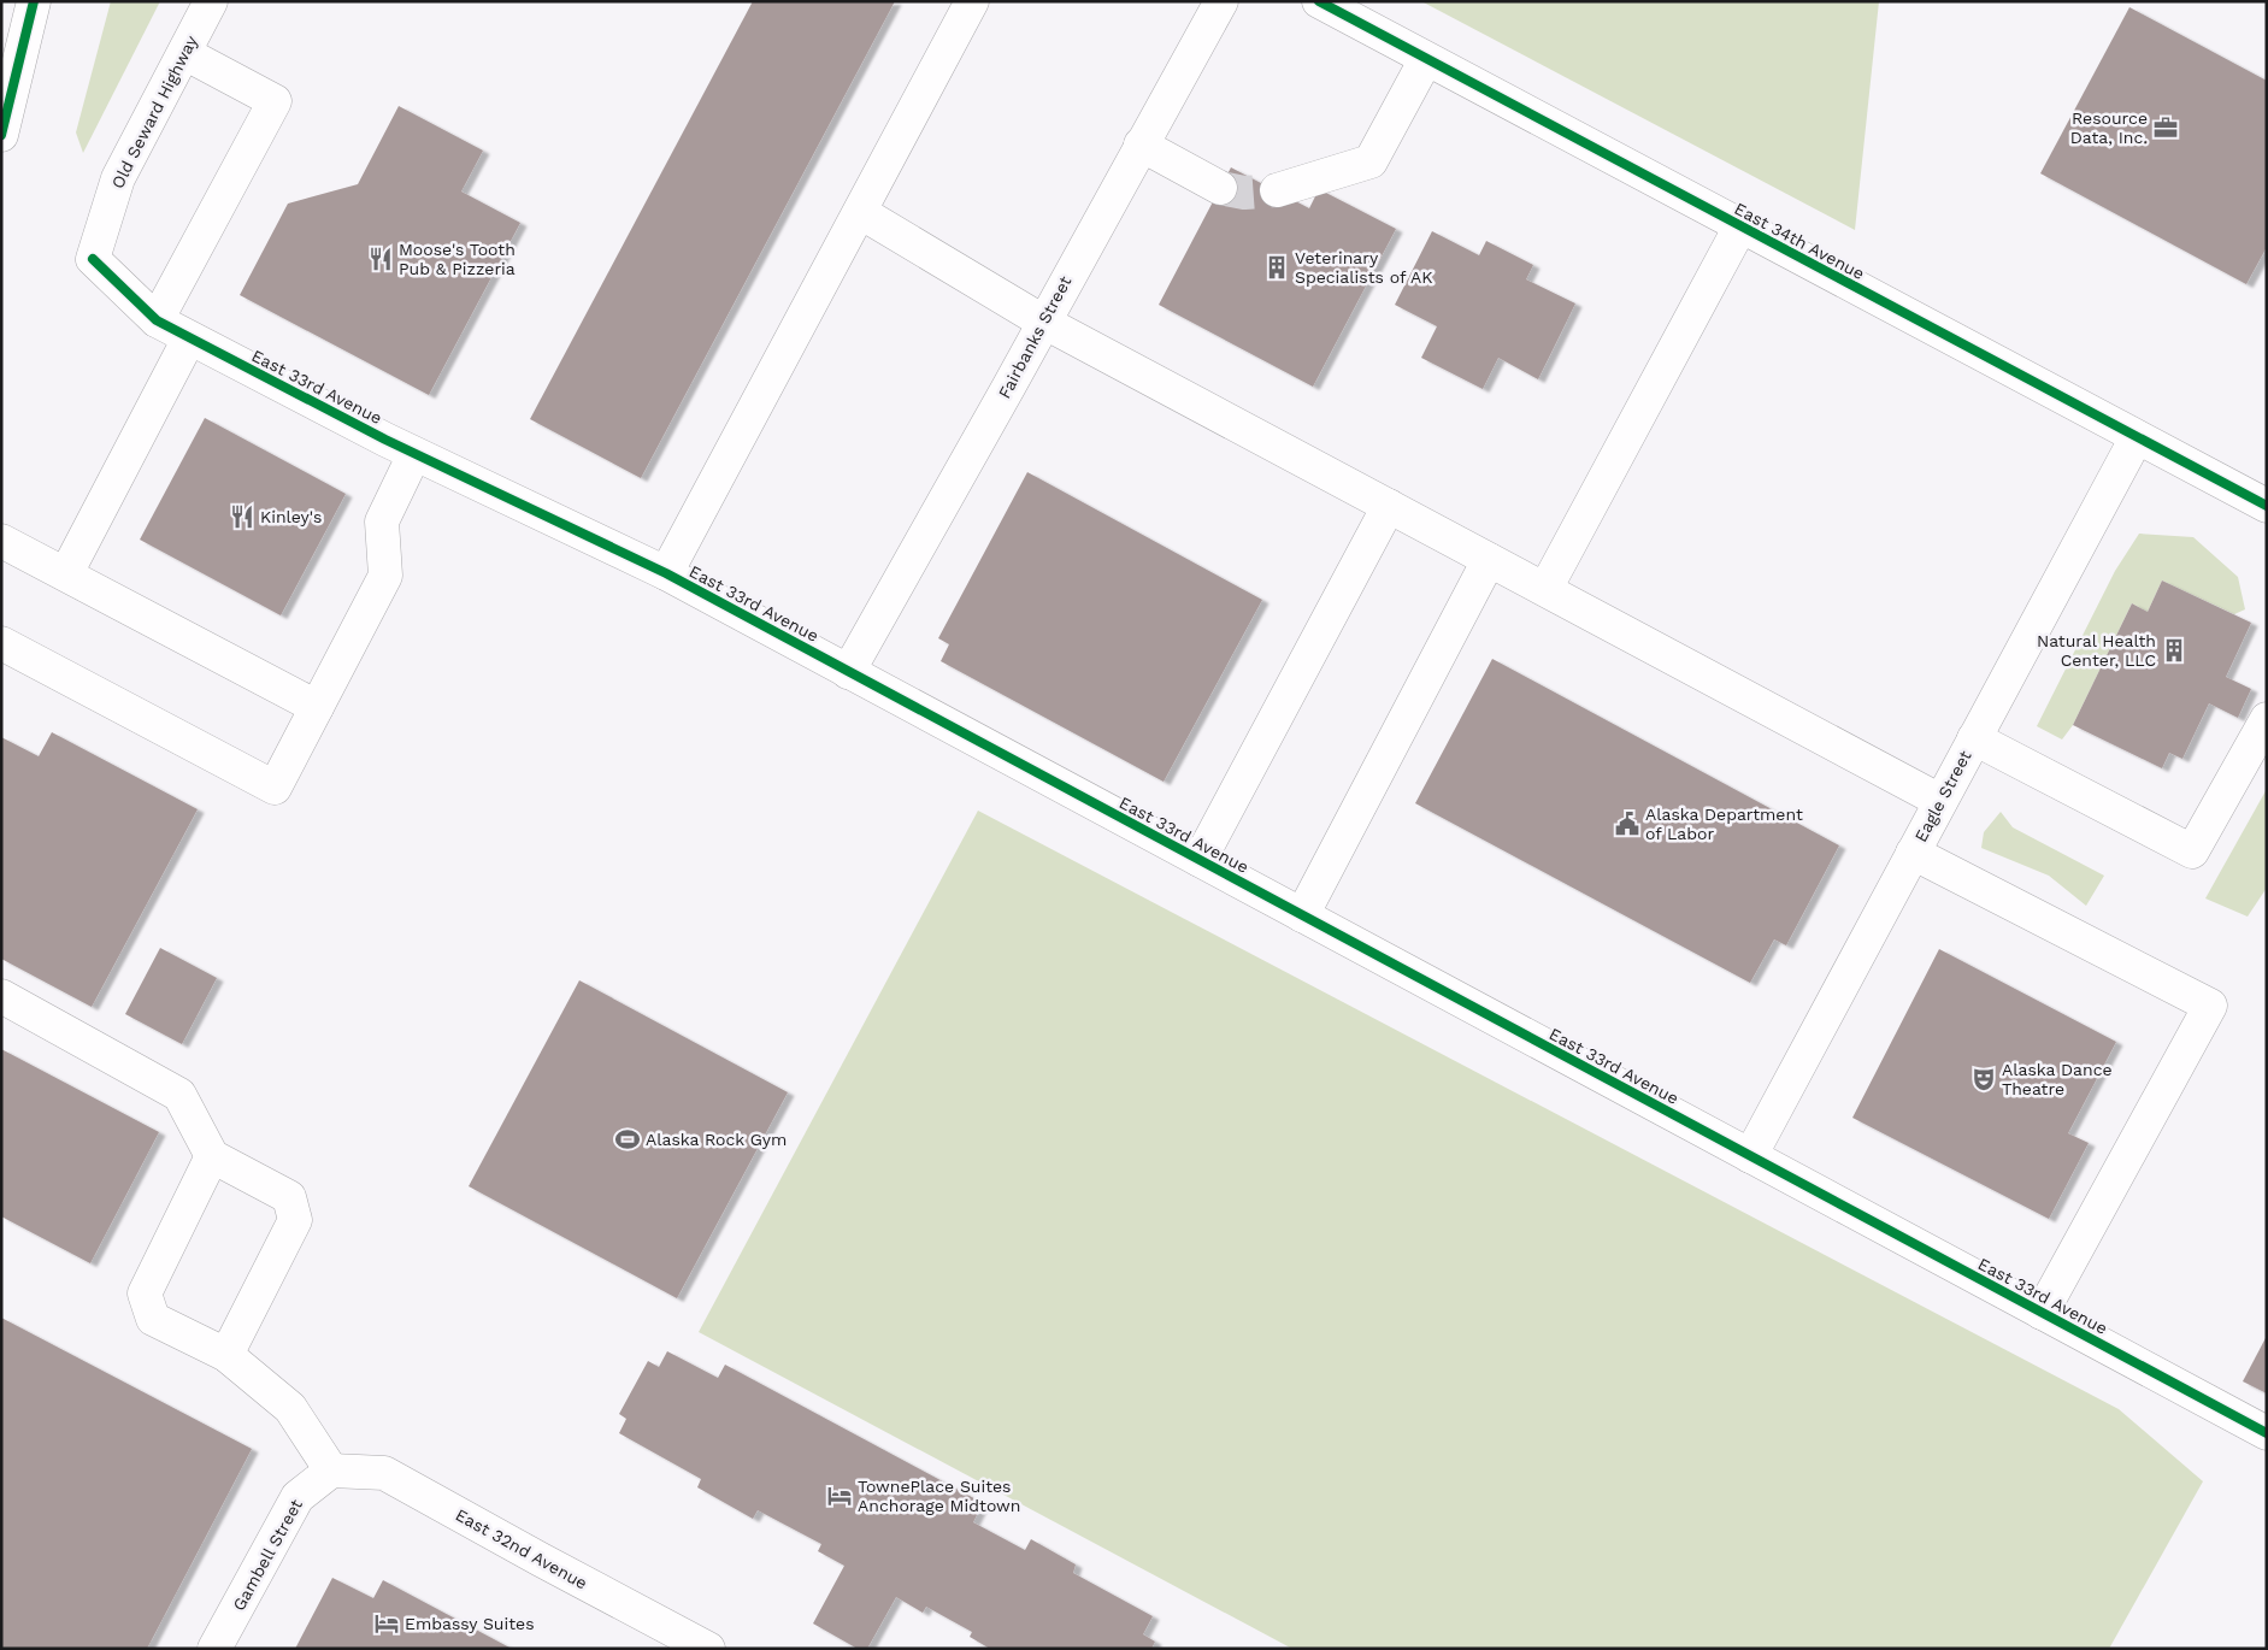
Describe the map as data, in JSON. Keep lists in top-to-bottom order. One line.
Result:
{"streets":{"main road":["Old Seward Highway","East 34th Avenue","Fairbanks Street","East 33rd Avenue","Eagle Street","East 32nd Avenue","Gambell Street"]},"crossings":[["Old Seward Highway","East 33rd Avenue"],["East 34th Avenue","Eagle Street"],["Fairbanks Street","East 33rd Avenue"],["East 33rd Avenue","Eagle Street"],["East 32nd Avenue","Gambell Street"]],"places":{"office":["Resource Data, Inc."],"restaurant":["Moose's Tooth Pub & Pizzeria","Kinley's"],"building":["Veterinary Specialists of AK","Natural Health Center, LLC"],"public building":["Alaska Department of Labor"],"theatre":["Alaska Dance Theatre"],"sports":["Alaska Rock Gym"],"hotel":["TownePlace Suites Anchorage Midtown","Embassy Suites"]}}
